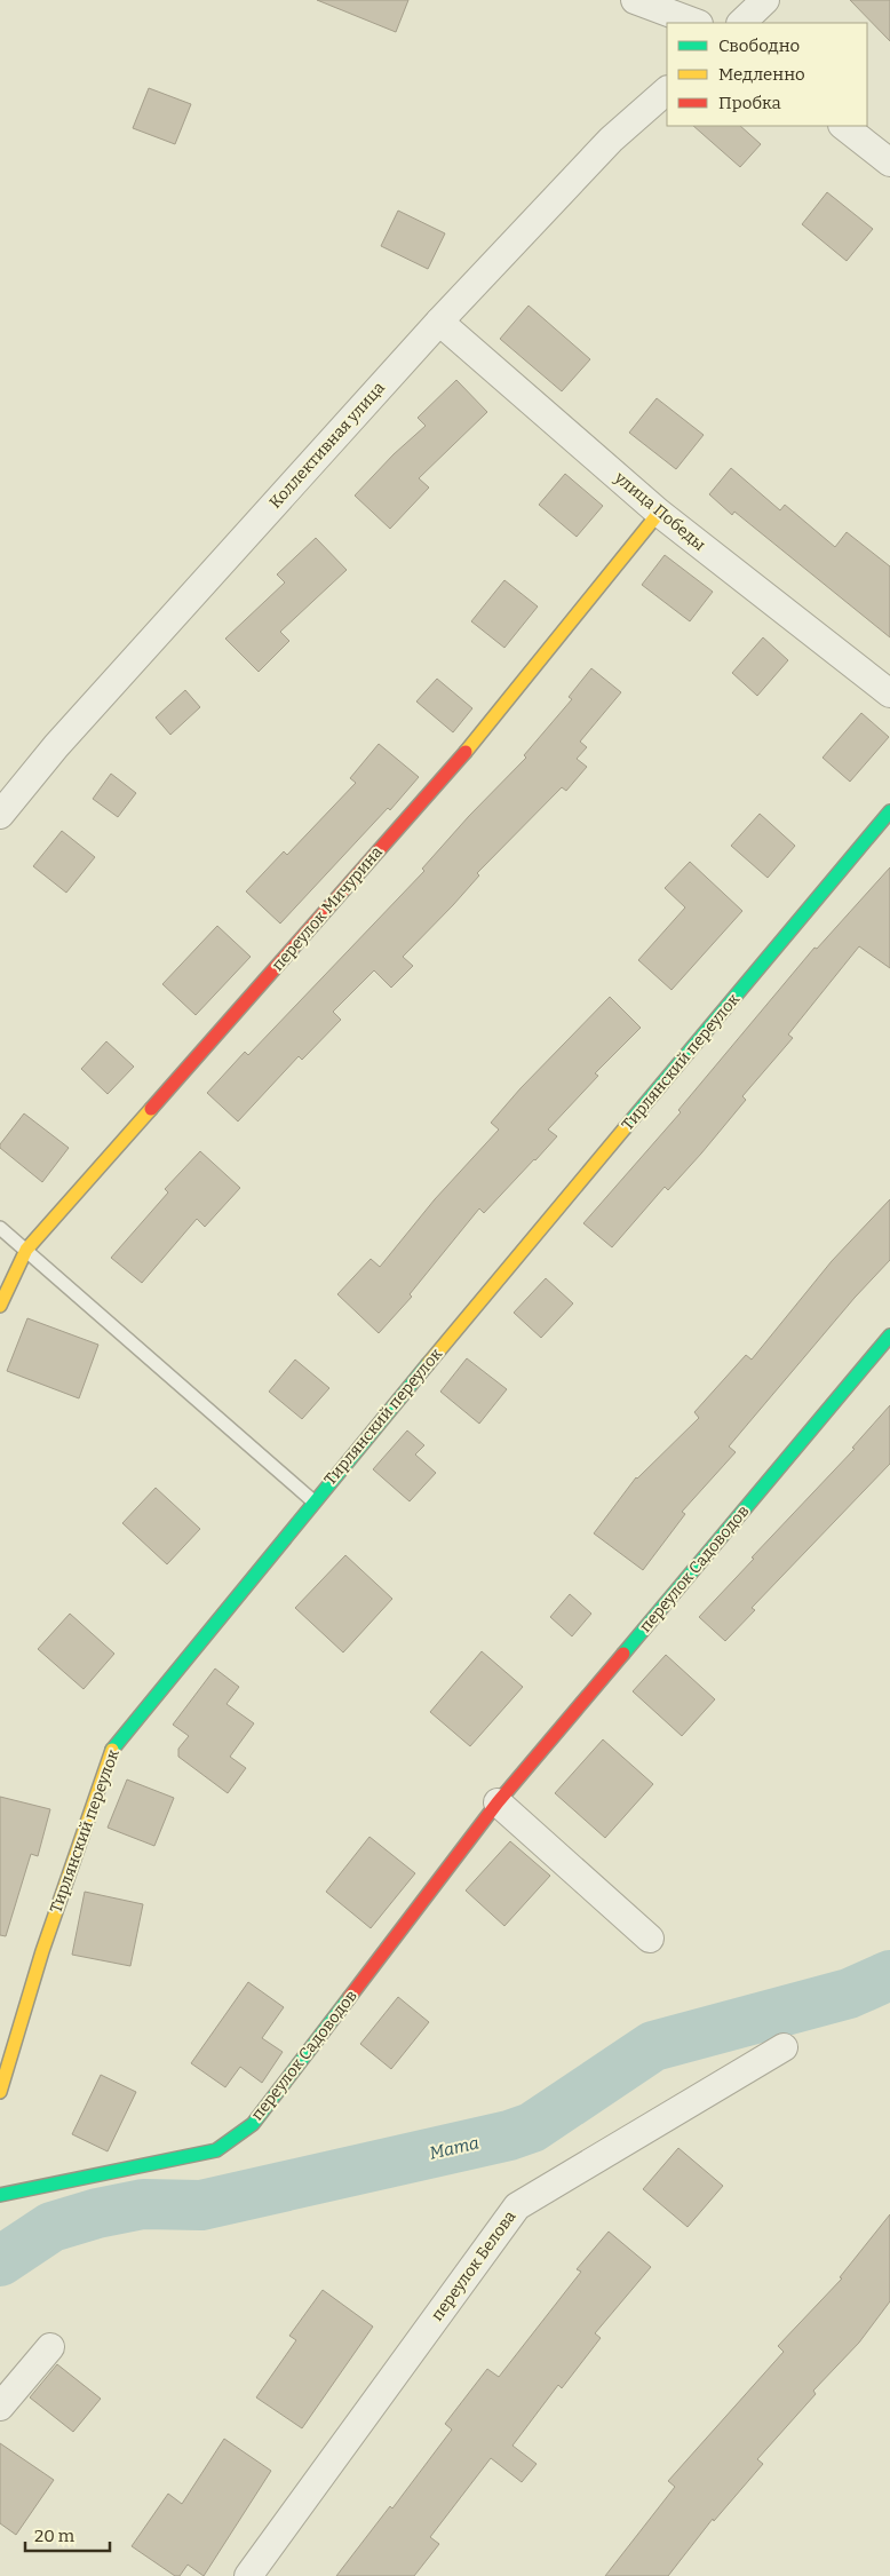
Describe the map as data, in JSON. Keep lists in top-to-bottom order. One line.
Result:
{"streets":{"street":["Коллективная улица","улица Победы","переулок Мичурина","Тирлянский переулок","переулок Садоводов","переулок Белова"]},"crossings":[["Коллективная улица","улица Победы"],["улица Победы","переулок Мичурина"]],"water":["Мата"],"legend":["Свободно","Медленно","Пробка"],"scale_bar":"20 m"}
